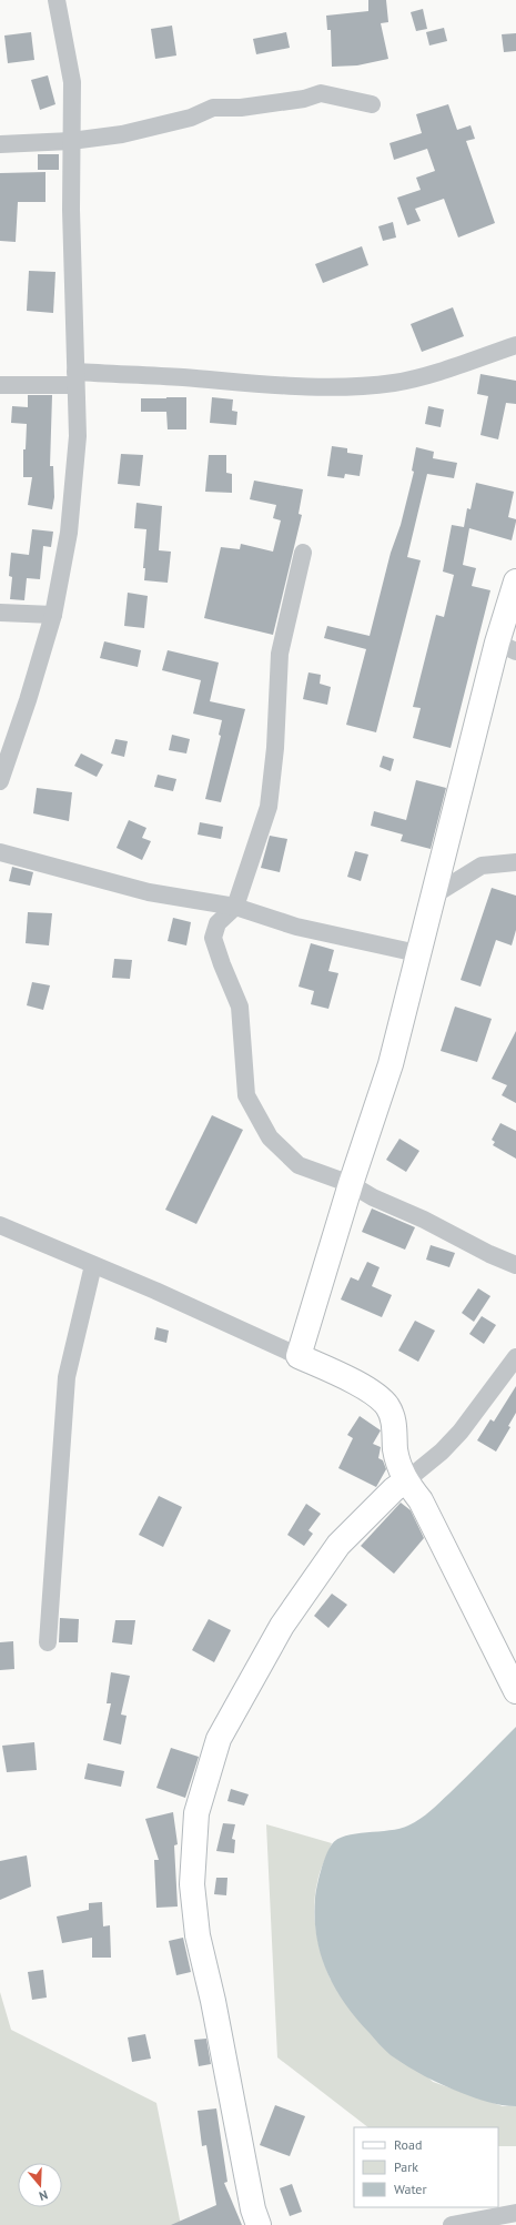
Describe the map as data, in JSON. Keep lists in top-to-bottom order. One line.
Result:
{"legend":["Road","Park","Water"],"north":"bottom"}
